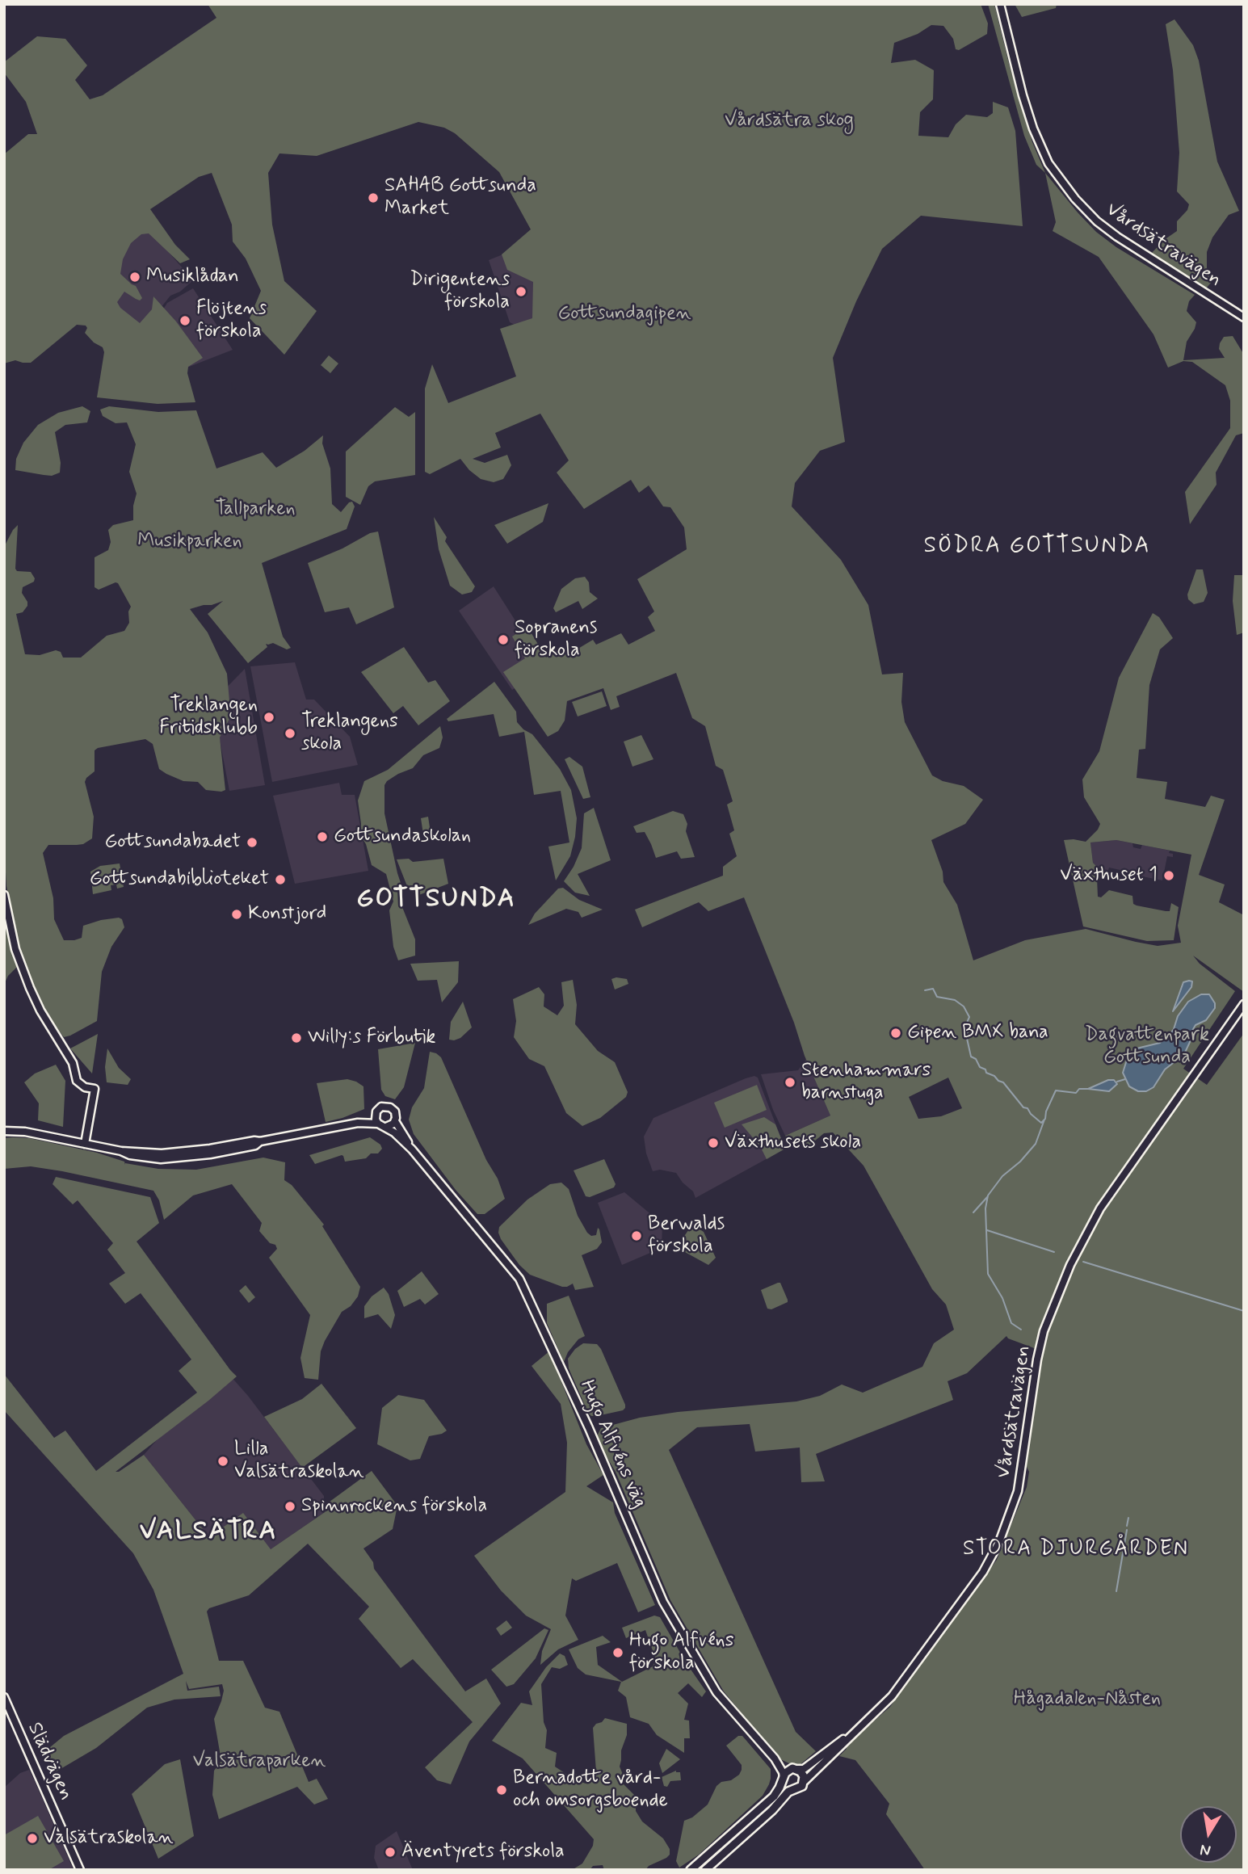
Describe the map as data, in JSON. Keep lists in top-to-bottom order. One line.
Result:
{"streets":{"street":["Vårdsätravägen","Hugo Alfvéns väg","Slädvägen"]},"crossings":[["Vårdsätravägen","Hugo Alfvéns väg"]],"districts":["SÖDRA GOTTSUNDA","GOTTSUNDA","VALSÄTRA","STORA DJURGÅRDEN"],"parks":["Vårdsätra skog","Gottsundagipen","Tallparken","Musikparken","Dagvattenpark Gottsunda","Hågadalen-Nåsten","Valsätraparken"],"places":["SAHAB Gottsunda Market","Musiklådan","Dirigentens förskola","Flöjtens förskola","Sopranens förskola","Treklangen Fritidsklubb","Treklangens skola","Gottsundaskolan","Gottsundabadet","Växthuset 1","Gottsundabiblioteket","Konstjord","Gipen BMX bana","Willy:s Förbutik","Stenhammars barnstuga","Växthusets skola","Berwalds förskola","Lilla Valsätraskolan","Spinnrockens förskola","Hugo Alfvéns förskola","Bernadotte vård- och omsorgsboende","Valsätraskolan","Äventyrets förskola"],"north":"bottom"}
